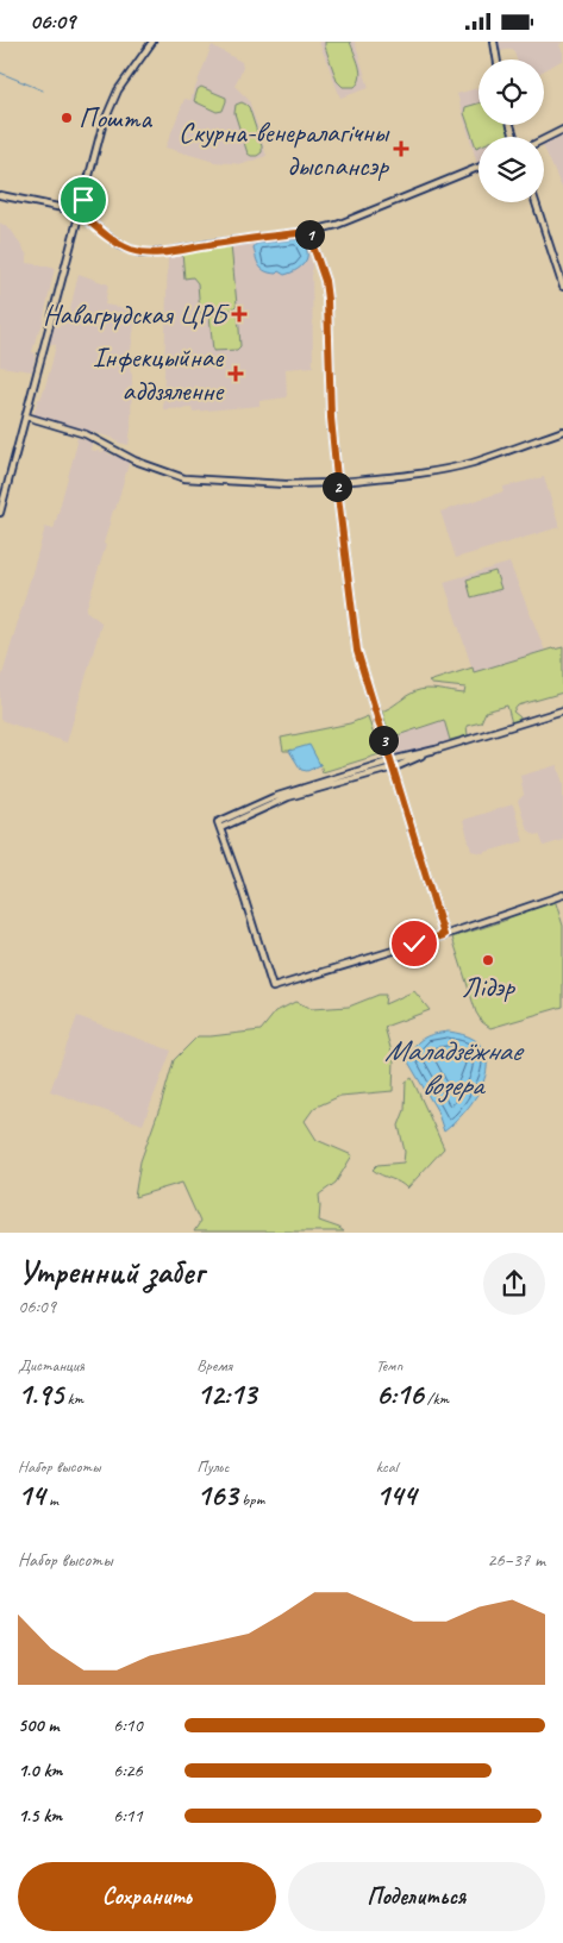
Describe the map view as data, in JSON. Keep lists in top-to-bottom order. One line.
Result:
{"water":["Маладзёжнае возера"],"places":{"other":["Пошта","Лідэр"],"health":["Скурна-венералагічны дыспансэр","Навагрудская ЦРБ","Інфекцыйнае аддзяленне"]},"page":{"status":"06:09","pins":["1","2","3"],"heading":["Утренний забег","06:09"],"stats":[["Дистанция","1.95 km"],["Время","12:13"],["Темп","6:16 /km"],["Набор высоты","14 m"],["Пульс","163 bpm"],["kcal","144"]],"chart":["Набор высоты","26–37 m"],"list":[{"name":"500 m","note":"6:10"},{"name":"1.0 km","note":"6:26"},{"name":"1.5 km","note":"6:11"}],"buttons":["Сохранить","Поделиться"]}}
